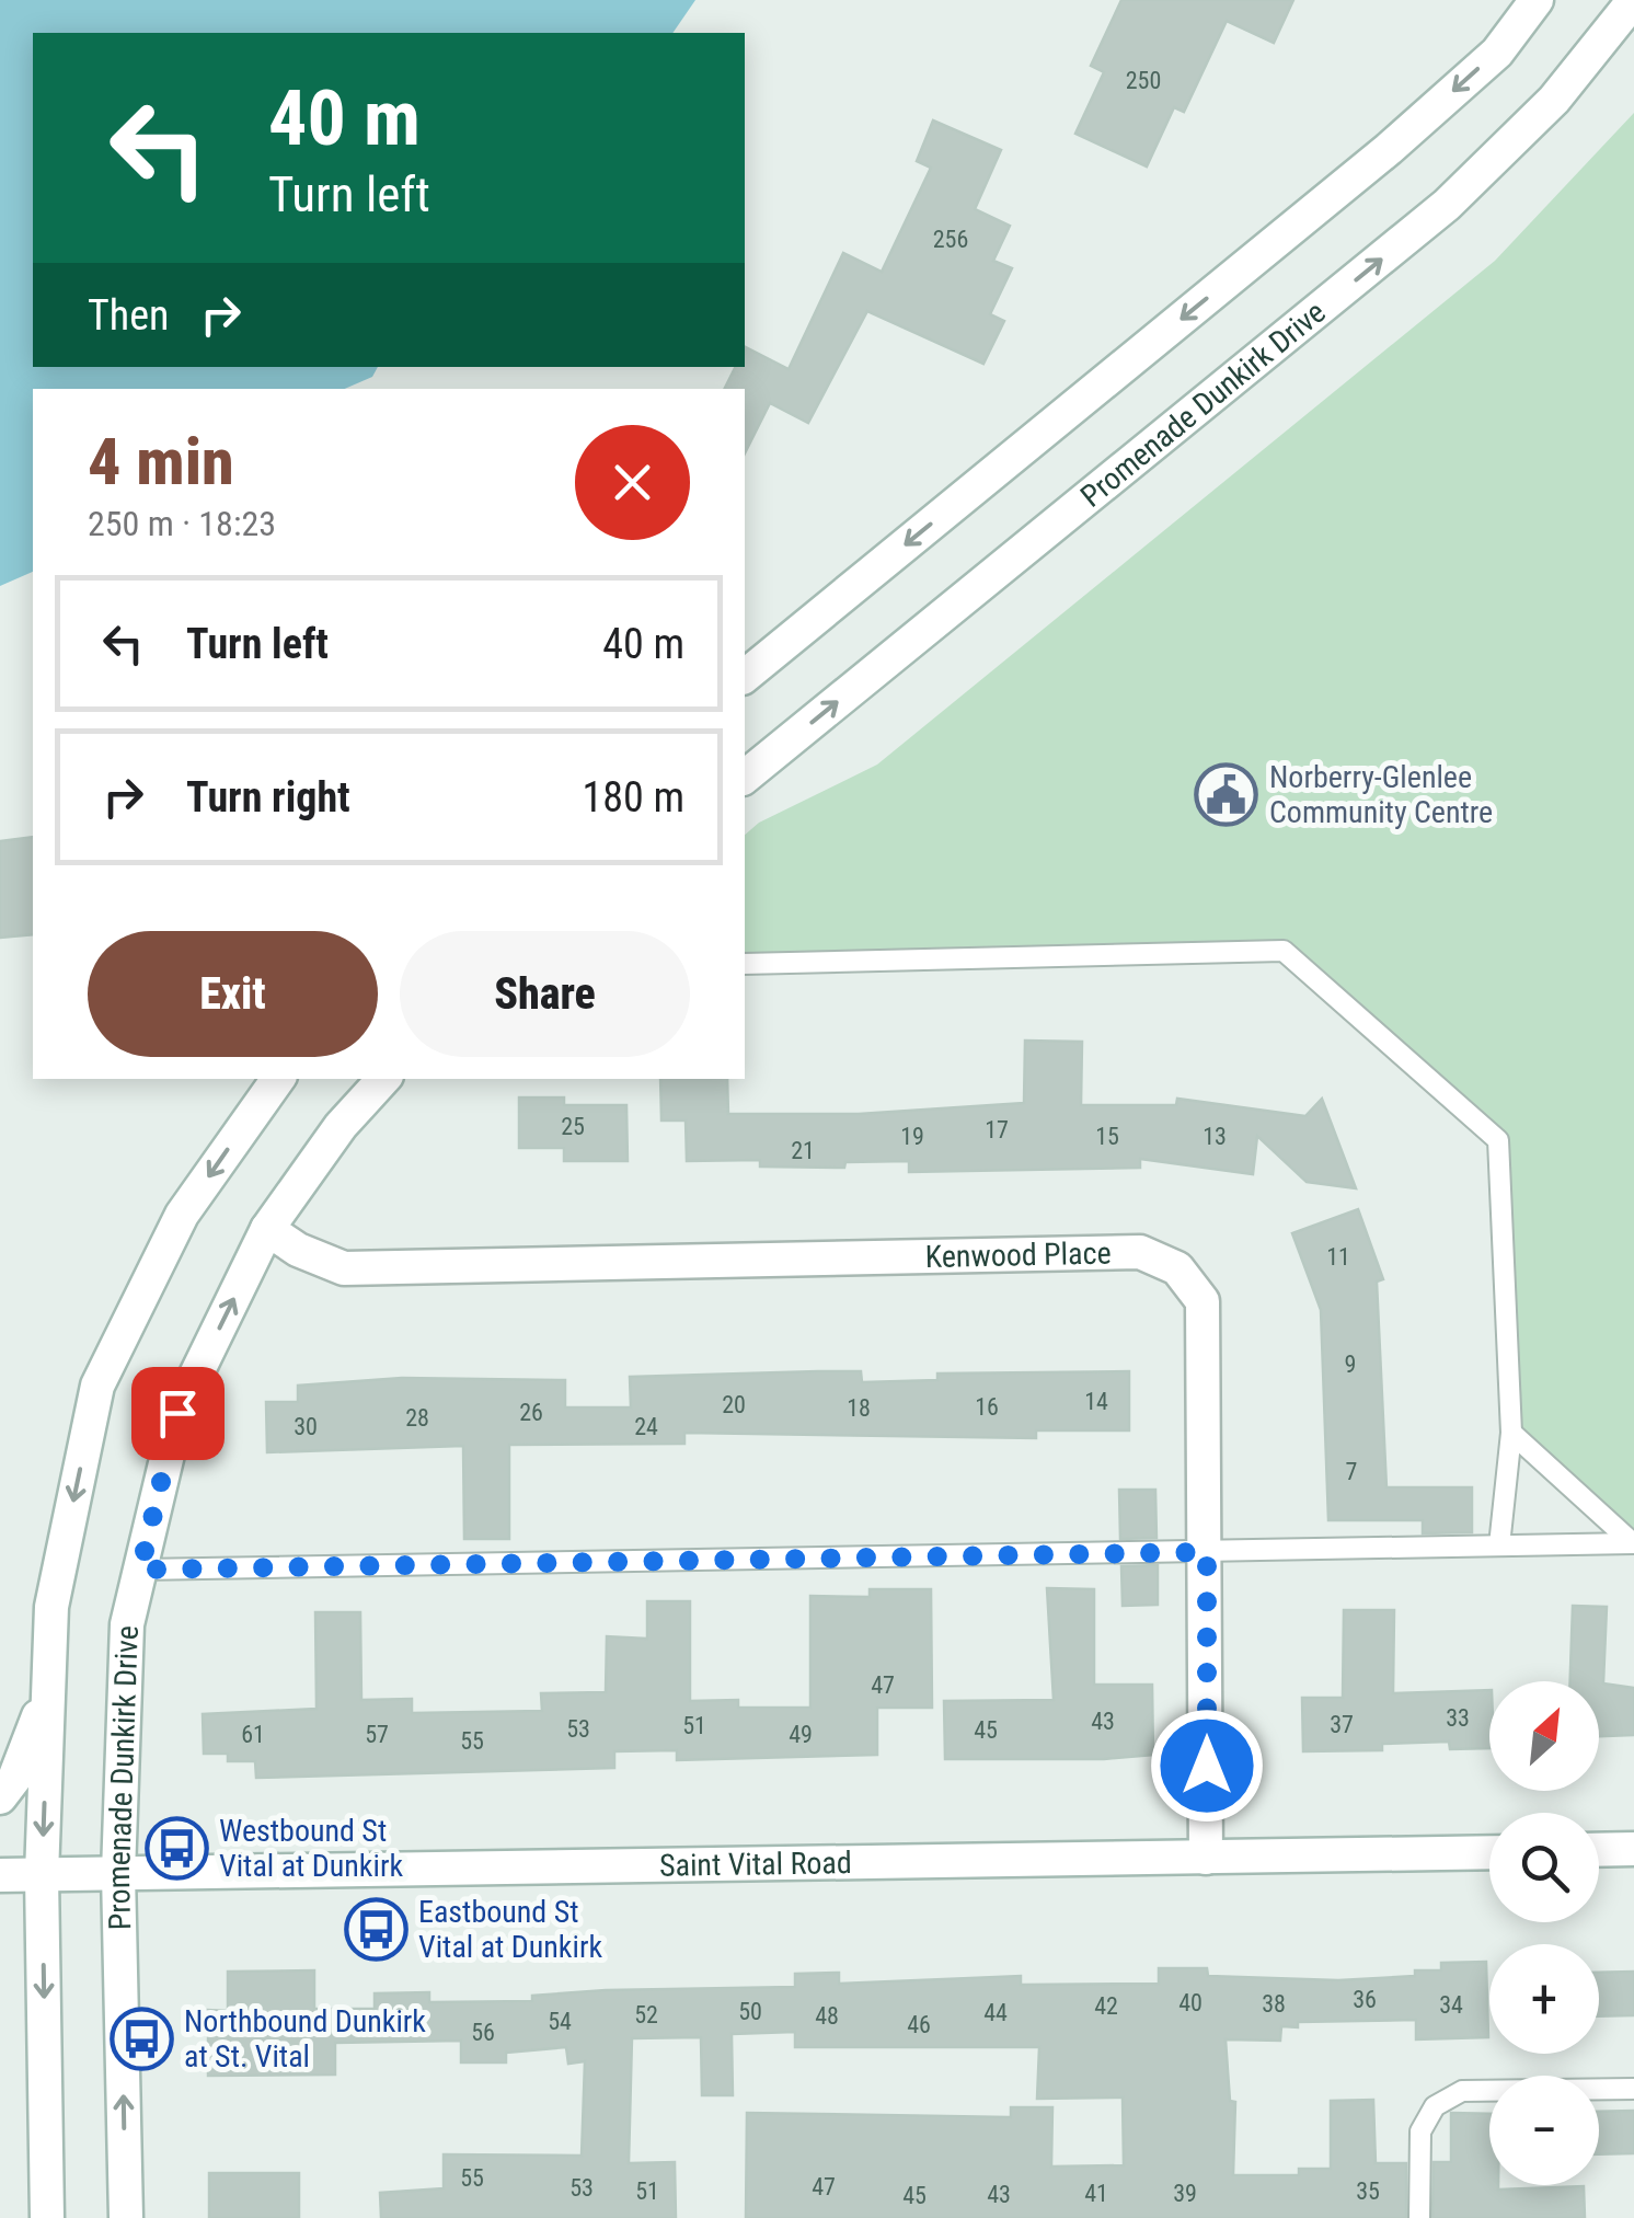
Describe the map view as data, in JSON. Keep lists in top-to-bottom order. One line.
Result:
{"streets":{"main road":["Promenade Dunkirk Drive","Kenwood Place","Saint Vital Road"]},"crossings":[["Promenade Dunkirk Drive","Kenwood Place"],["Promenade Dunkirk Drive","Saint Vital Road"],["Kenwood Place","Saint Vital Road"]],"places":{"public building":["Norberry-Glenlee Community Centre"],"bus stop":["Westbound St Vital at Dunkirk","Eastbound St Vital at Dunkirk","Northbound Dunkirk at St. Vital"]},"house_numbers":["250","256","25","17","19","15","13","21","11","9","14","20","16","18","26","28","30","24","7","47","33","43","37","51","53","45","61","57","49","55","36","40","38","34","42","50","44","52","48","54","46","56","55","47","53","51","35","41","39","43","45"],"north":"top right","page":{"turn":["40 m","Turn left"],"then":"Then","heading":["4 min","250 m · 18:23"],"list":[{"name":"Turn left","value":"40 m"},{"name":"Turn right","value":"180 m"}],"buttons":["Exit","Share"],"map_buttons":["+","−"]}}
